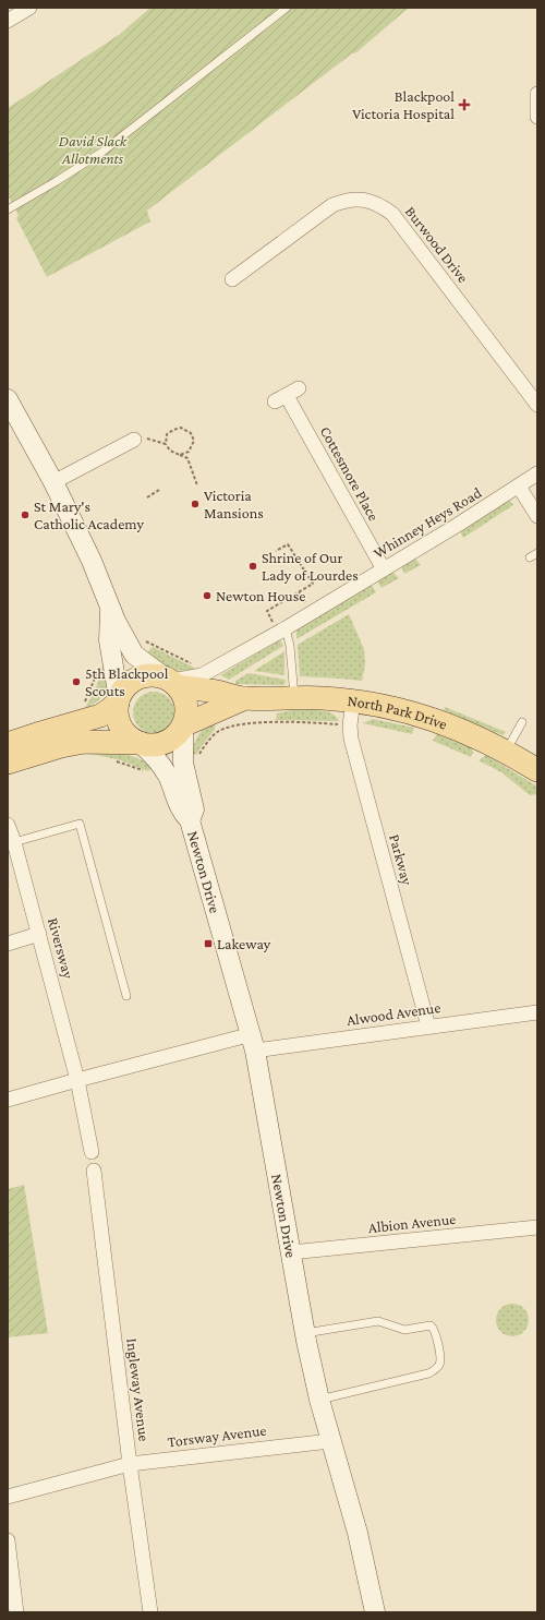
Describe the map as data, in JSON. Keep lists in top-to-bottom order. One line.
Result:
{"streets":{"main road":["North Park Drive","Newton Drive"],"street":["Burwood Drive","Cottesmore Place","Whinney Heys Road","Parkway","Riversway","Alwood Avenue","Albion Avenue","Ingleway Avenue","Torsway Avenue"]},"crossings":[["Cottesmore Place","Whinney Heys Road"],["Whinney Heys Road","North Park Drive"],["Whinney Heys Road","Newton Drive"],["North Park Drive","Parkway"],["North Park Drive","Newton Drive"],["Parkway","Alwood Avenue"],["Newton Drive","Alwood Avenue"],["Newton Drive","Albion Avenue"],["Newton Drive","Torsway Avenue"],["Ingleway Avenue","Torsway Avenue"]],"parks":["David Slack Allotments"],"places":{"health":["Blackpool Victoria Hospital"],"other":["Victoria Mansions","St Mary's Catholic Academy","Shrine of Our Lady of Lourdes","Newton House","5th Blackpool Scouts"],"transit":["Lakeway"]}}
